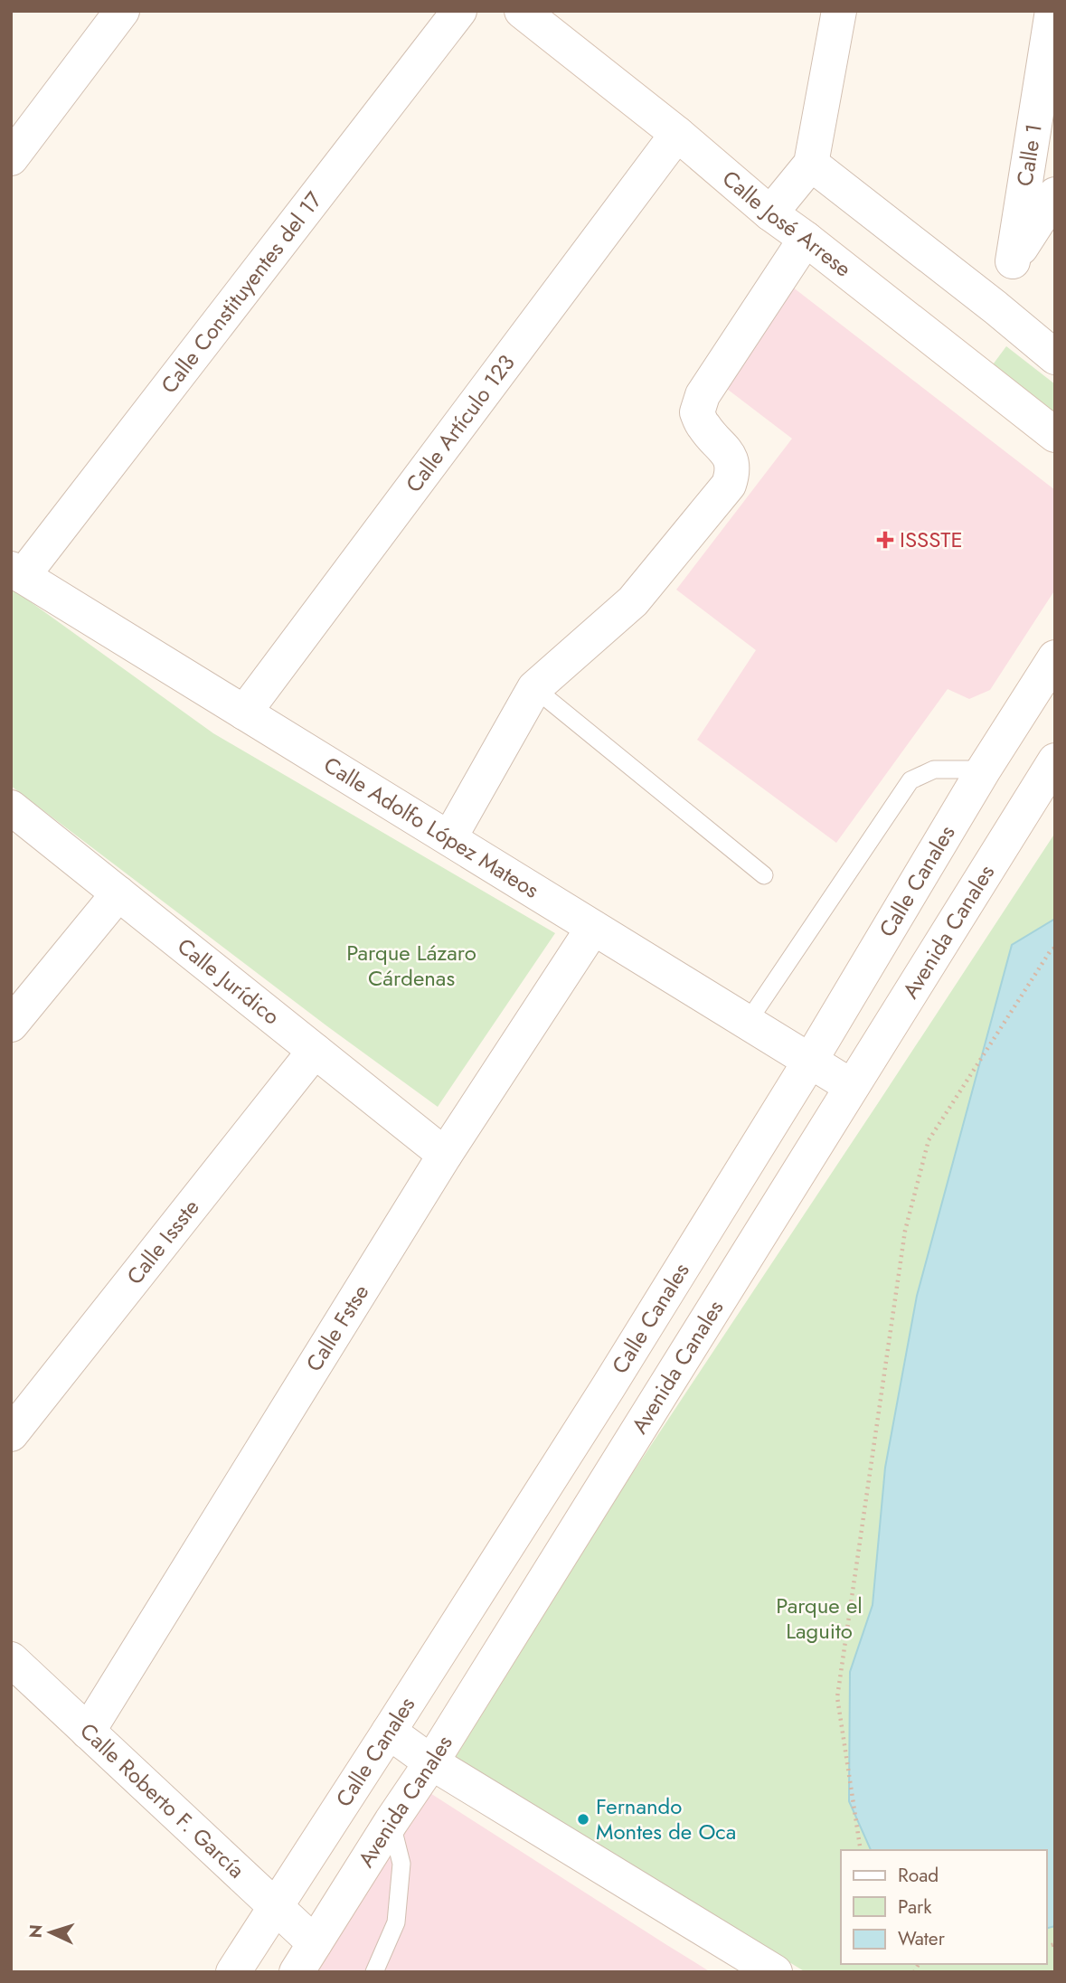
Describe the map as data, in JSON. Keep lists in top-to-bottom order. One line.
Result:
{"streets":{"street":["Calle 1","Calle José Arrese","Calle Constituyentes del 17","Calle Artículo 123","Calle Adolfo López Mateos","Calle Canales","Avenida Canales","Calle Jurídico","Calle Issste","Calle Fstse","Calle Roberto F. García"]},"crossings":[["Calle José Arrese","Calle Artículo 123"],["Calle Constituyentes del 17","Calle Adolfo López Mateos"],["Calle Artículo 123","Calle Adolfo López Mateos"],["Calle Adolfo López Mateos","Calle Canales"],["Calle Adolfo López Mateos","Avenida Canales"],["Calle Adolfo López Mateos","Calle Fstse"],["Calle Canales","Calle Roberto F. García"],["Avenida Canales","Calle Roberto F. García"],["Calle Jurídico","Calle Issste"],["Calle Jurídico","Calle Fstse"],["Calle Fstse","Calle Roberto F. García"]],"parks":["Parque Lázaro Cárdenas","Parque el Laguito"],"places":{"health":["ISSSTE"],"other":["Fernando Montes de Oca"]},"legend":["Road","Park","Water"],"north":"left"}
